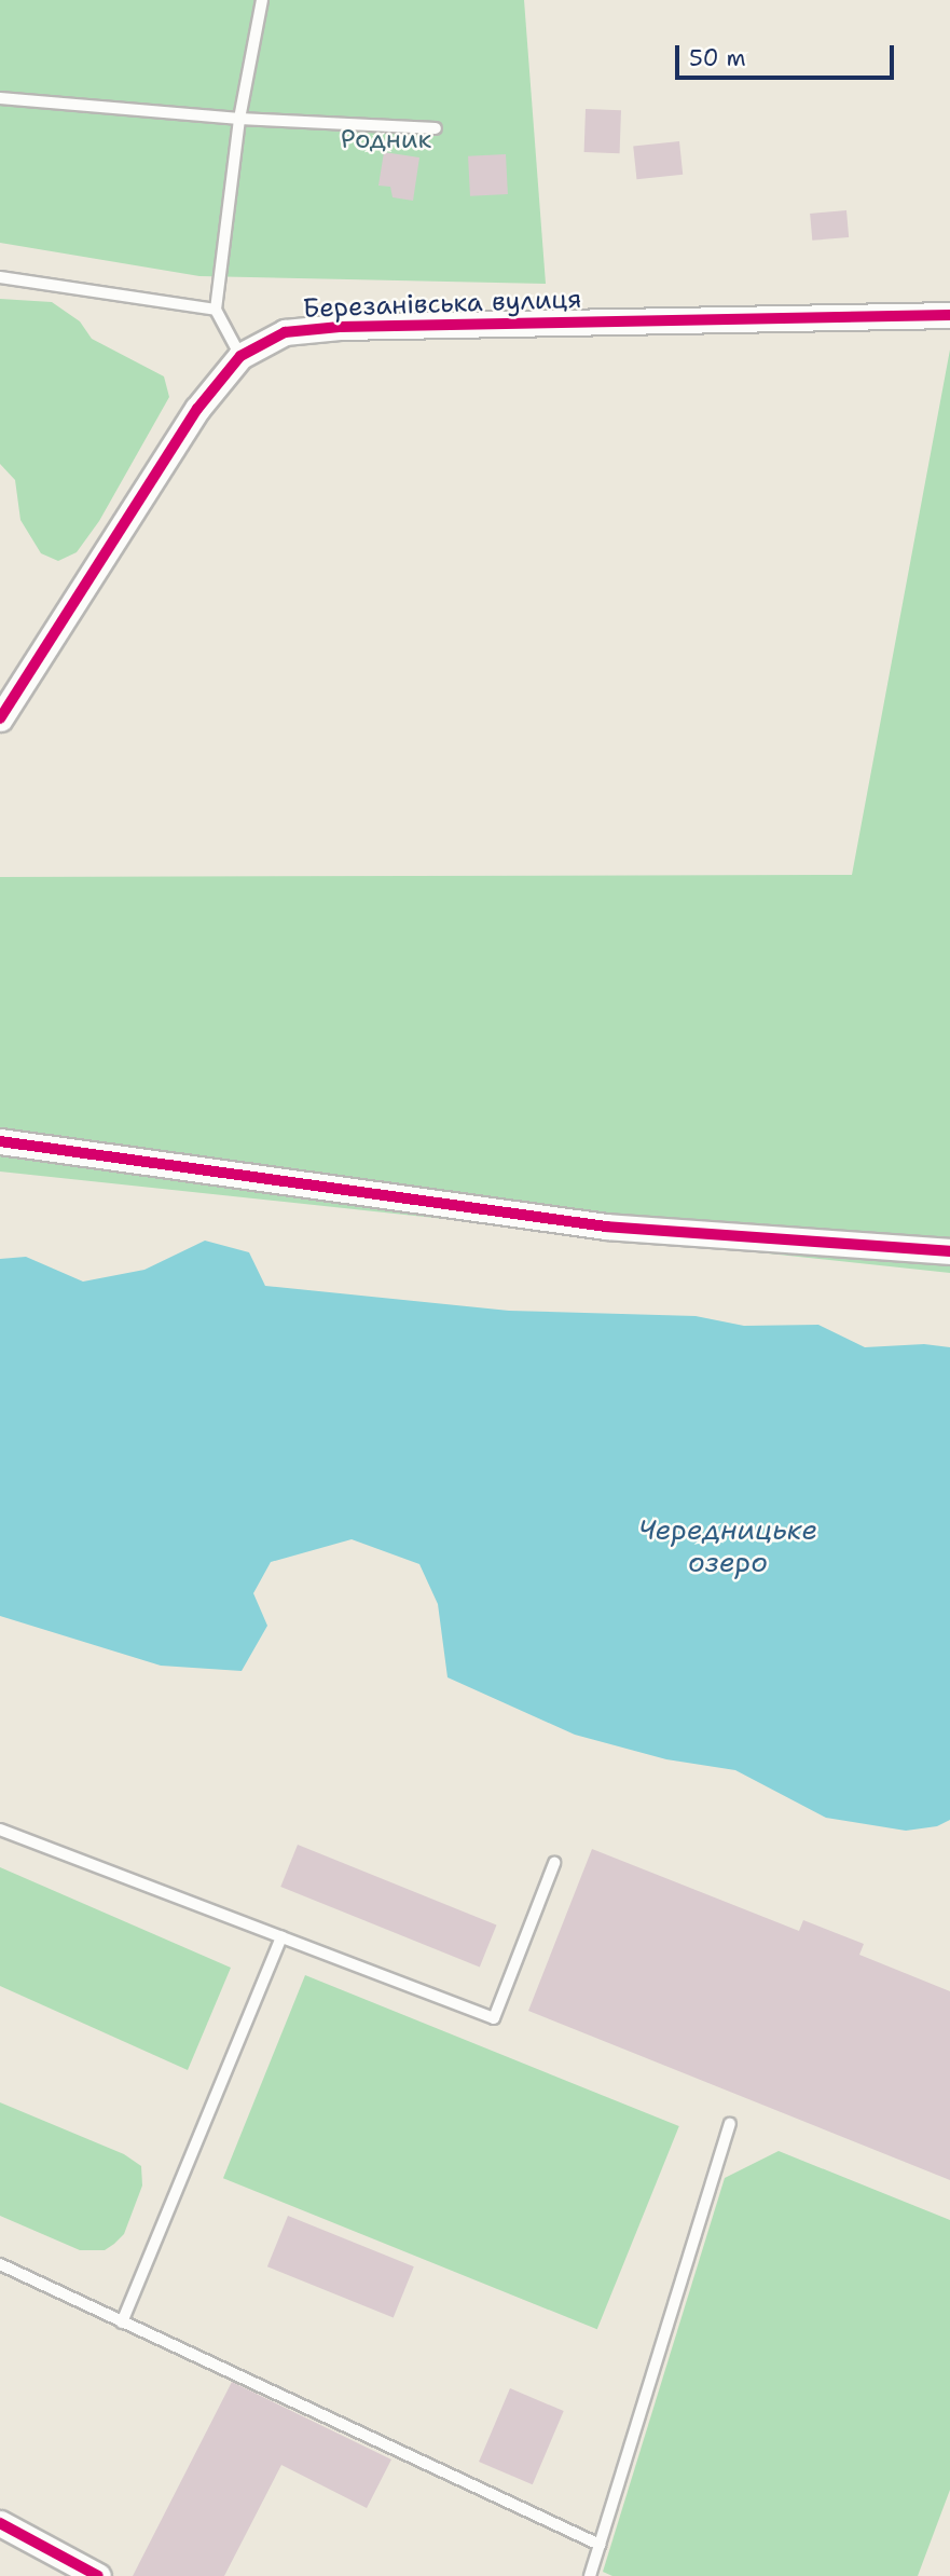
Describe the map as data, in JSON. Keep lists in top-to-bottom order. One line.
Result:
{"streets":{"street":["Березанівська вулиця"]},"water":["Чередницьке озеро"],"parks":["Родник"],"scale_bar":"50 m"}
